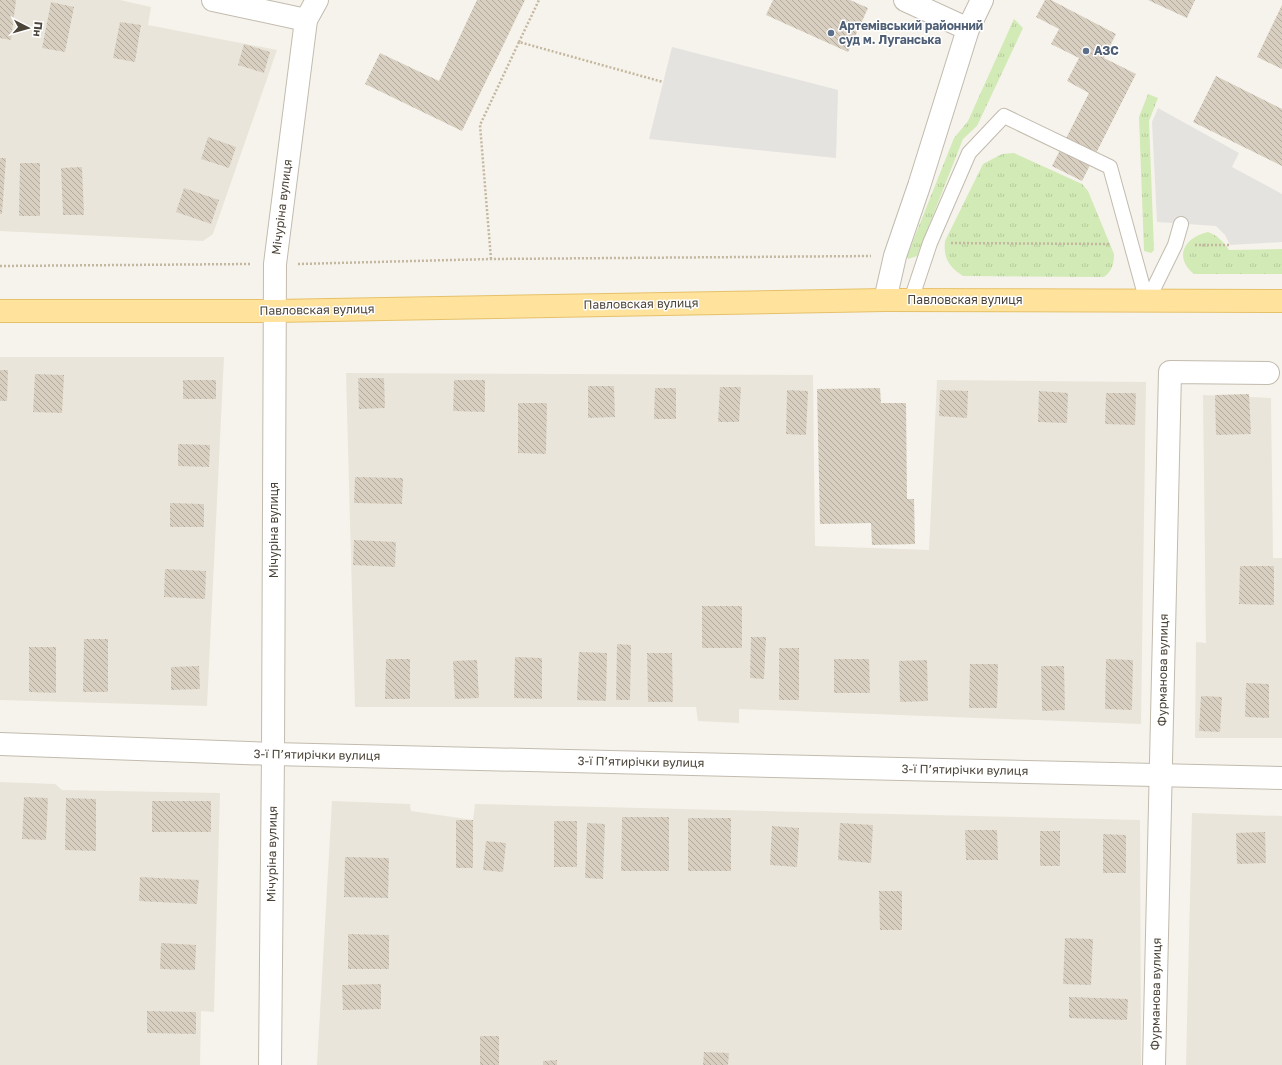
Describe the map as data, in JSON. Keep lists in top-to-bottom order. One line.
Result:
{"streets":{"main road":["Павловская вулиця"],"street":["Мічуріна вулиця","Фурманова вулиця","3-ї П’ятирічки вулиця"]},"crossings":[["Мічуріна вулиця","Павловская вулиця"],["Мічуріна вулиця","3-ї П’ятирічки вулиця"],["Фурманова вулиця","3-ї П’ятирічки вулиця"]],"places":["Артемівський районний суд м. Луганська","АЗС"],"north":"right"}
